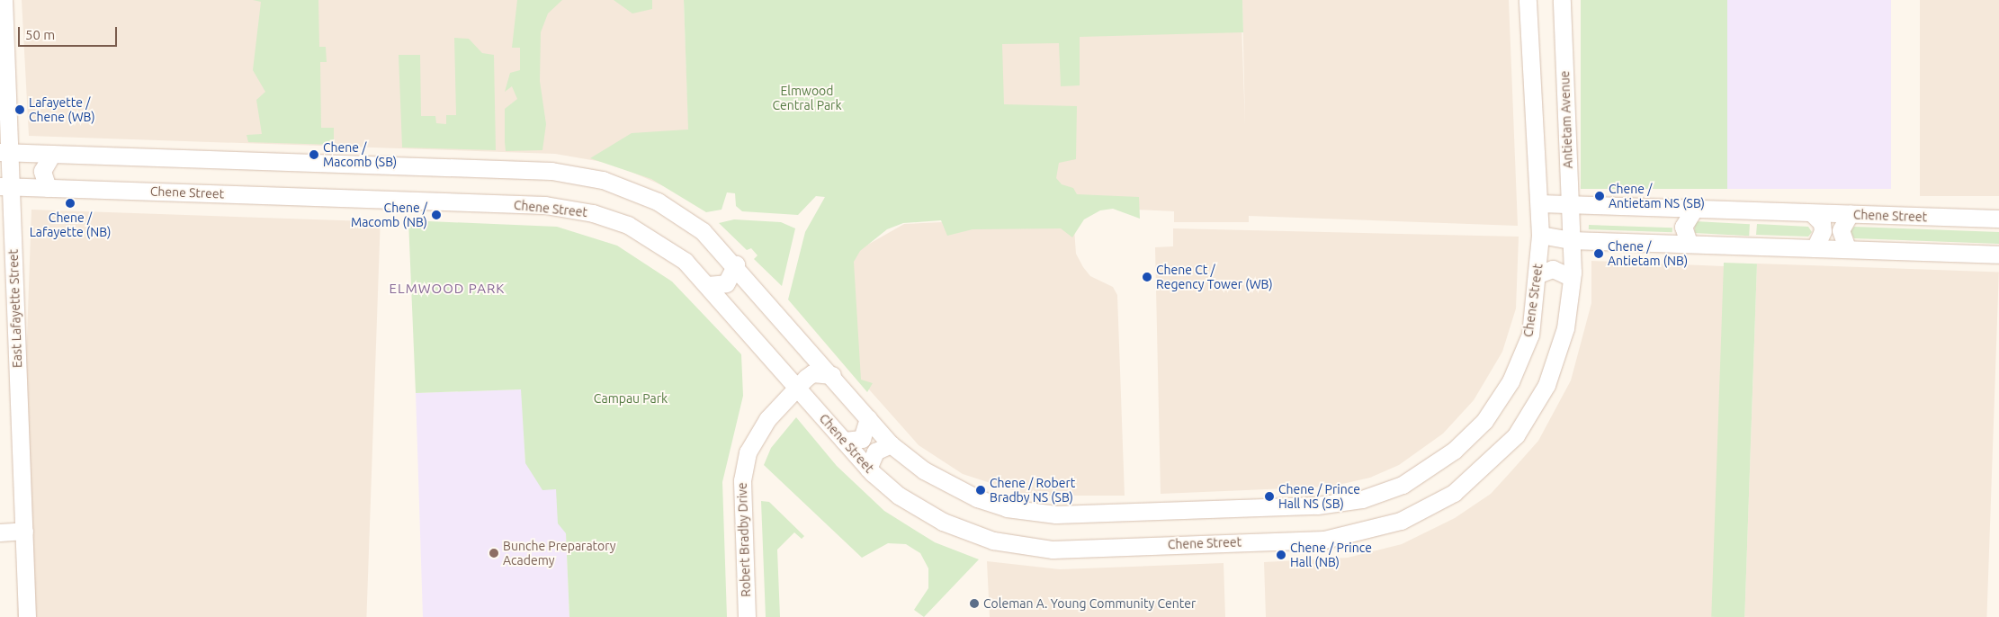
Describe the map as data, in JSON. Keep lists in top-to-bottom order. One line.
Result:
{"streets":{"street":["Antietam Avenue","Chene Street","East Lafayette Street","Robert Bradby Drive"]},"crossings":[["Antietam Avenue","Chene Street"],["Chene Street","East Lafayette Street"],["Chene Street","Robert Bradby Drive"]],"districts":["ELMWOOD PARK"],"parks":["Elmwood Central Park","Campau Park"],"places":["Lafayette / Chene (WB)","Chene / Macomb (SB)","Chene / Antietam NS (SB)","Chene / Lafayette (NB)","Chene / Macomb (NB)","Chene / Antietam (NB)","Chene Ct / Regency Tower (WB)","Chene / Robert Bradby NS (SB)","Chene / Prince Hall NS (SB)","Bunche Preparatory Academy","Chene / Prince Hall (NB)","Coleman A. Young Community Center"],"scale_bar":"50 m"}
